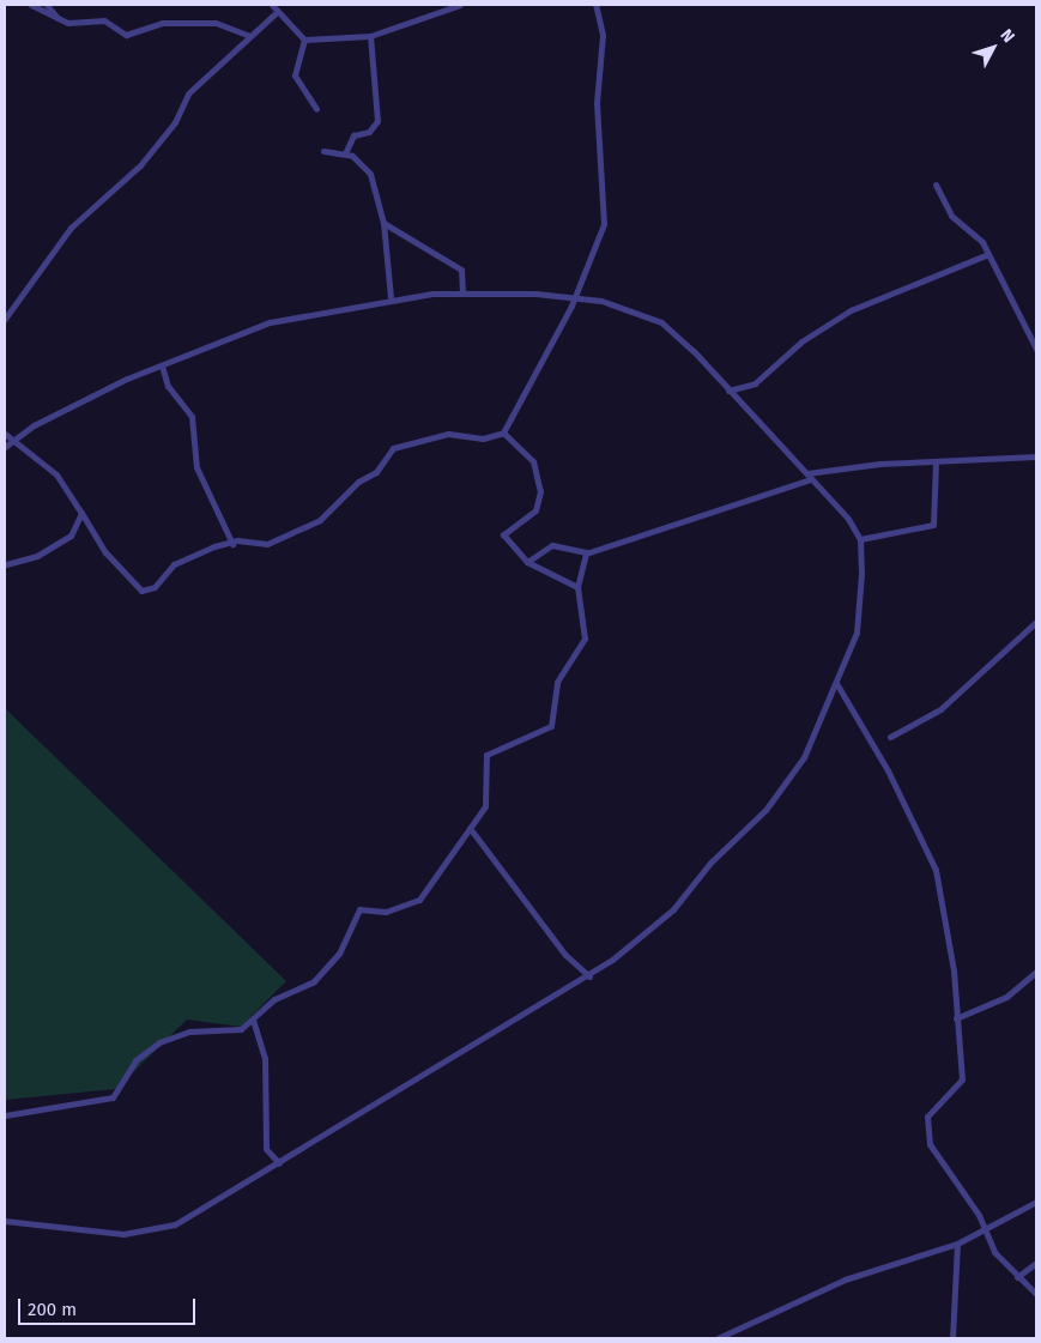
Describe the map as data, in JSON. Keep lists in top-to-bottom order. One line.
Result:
{"scale_bar":"200 m","north":"top right"}
